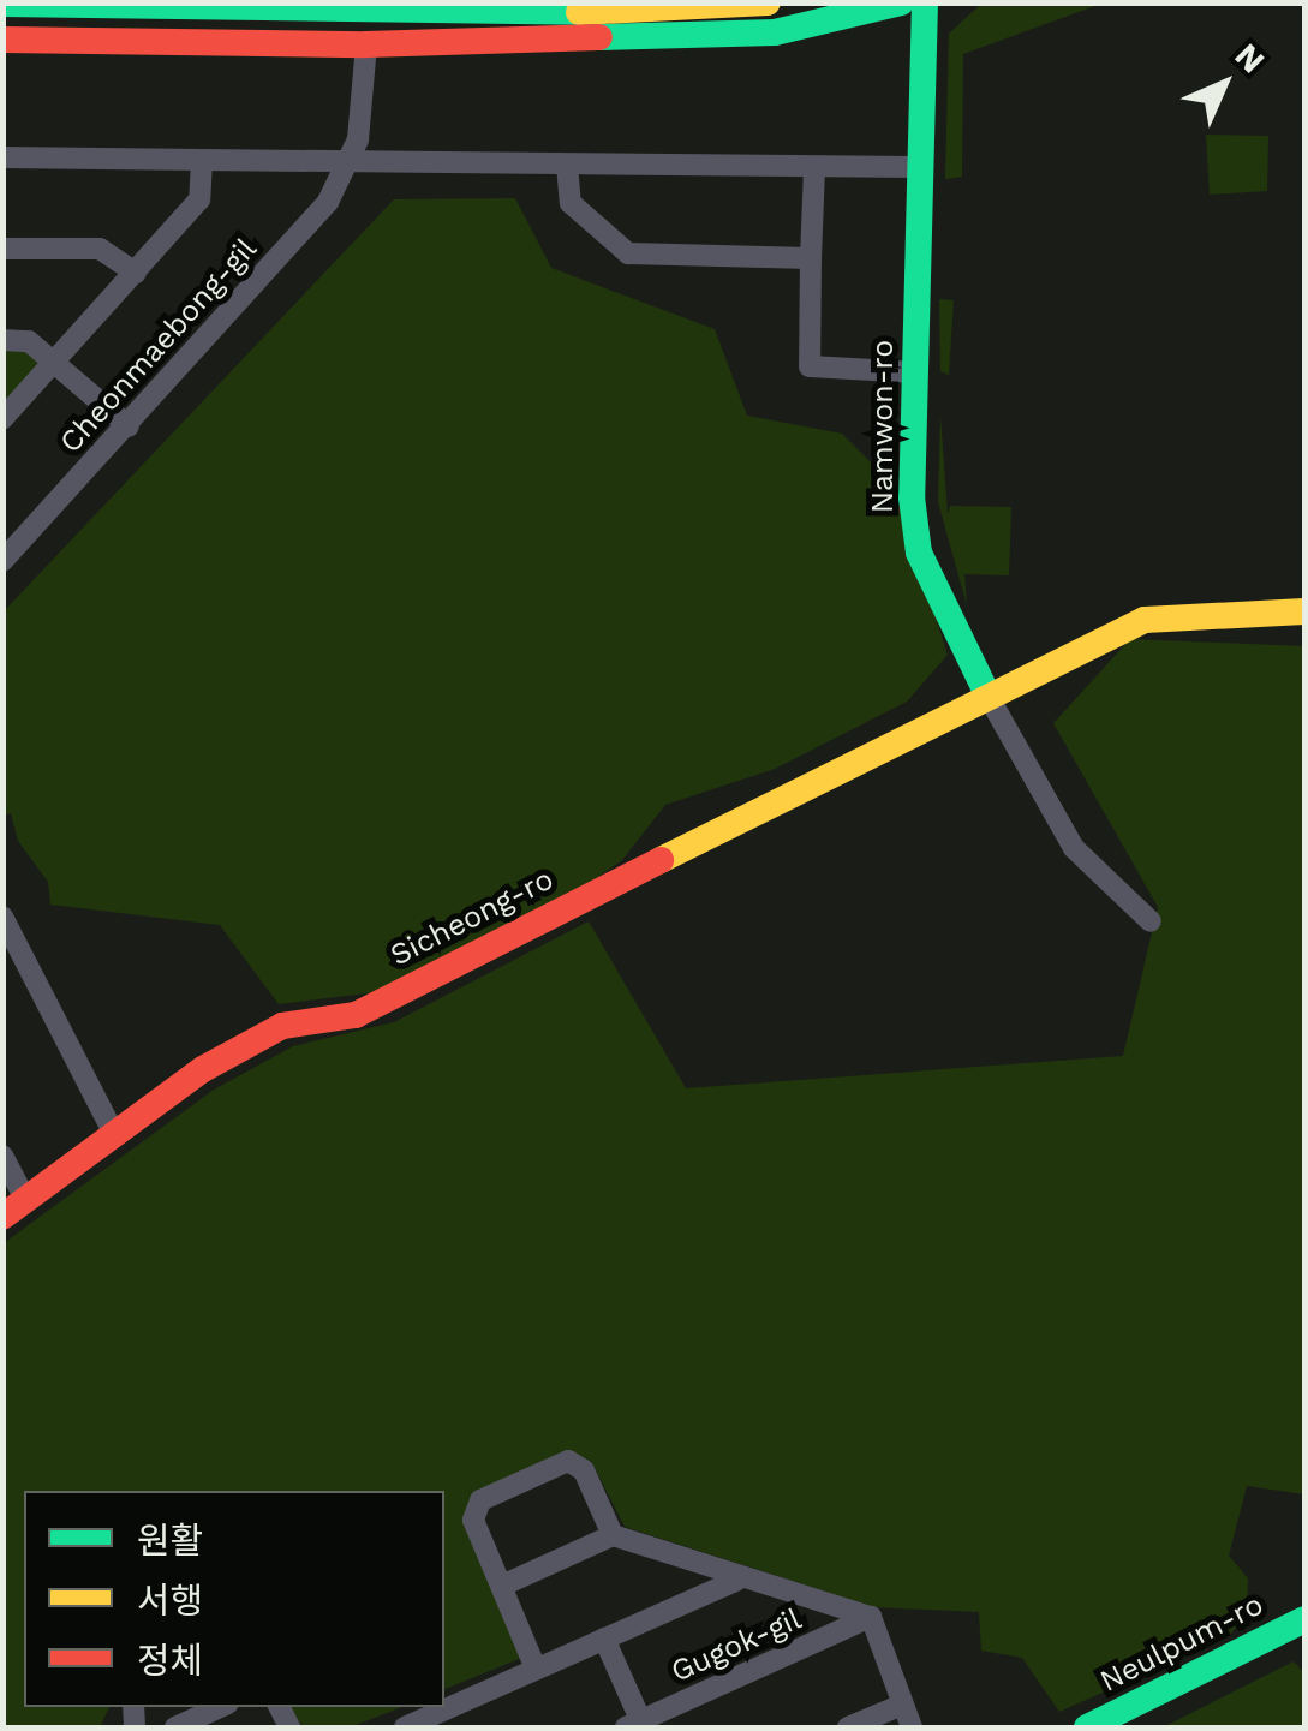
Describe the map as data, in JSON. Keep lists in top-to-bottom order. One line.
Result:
{"streets":{"street":["Cheonmaebong-gil","Namwon-ro","Sicheong-ro","Neulpum-ro","Gugok-gil"]},"crossings":[["Namwon-ro","Sicheong-ro"]],"legend":["원활","서행","정체"],"north":"top right"}
